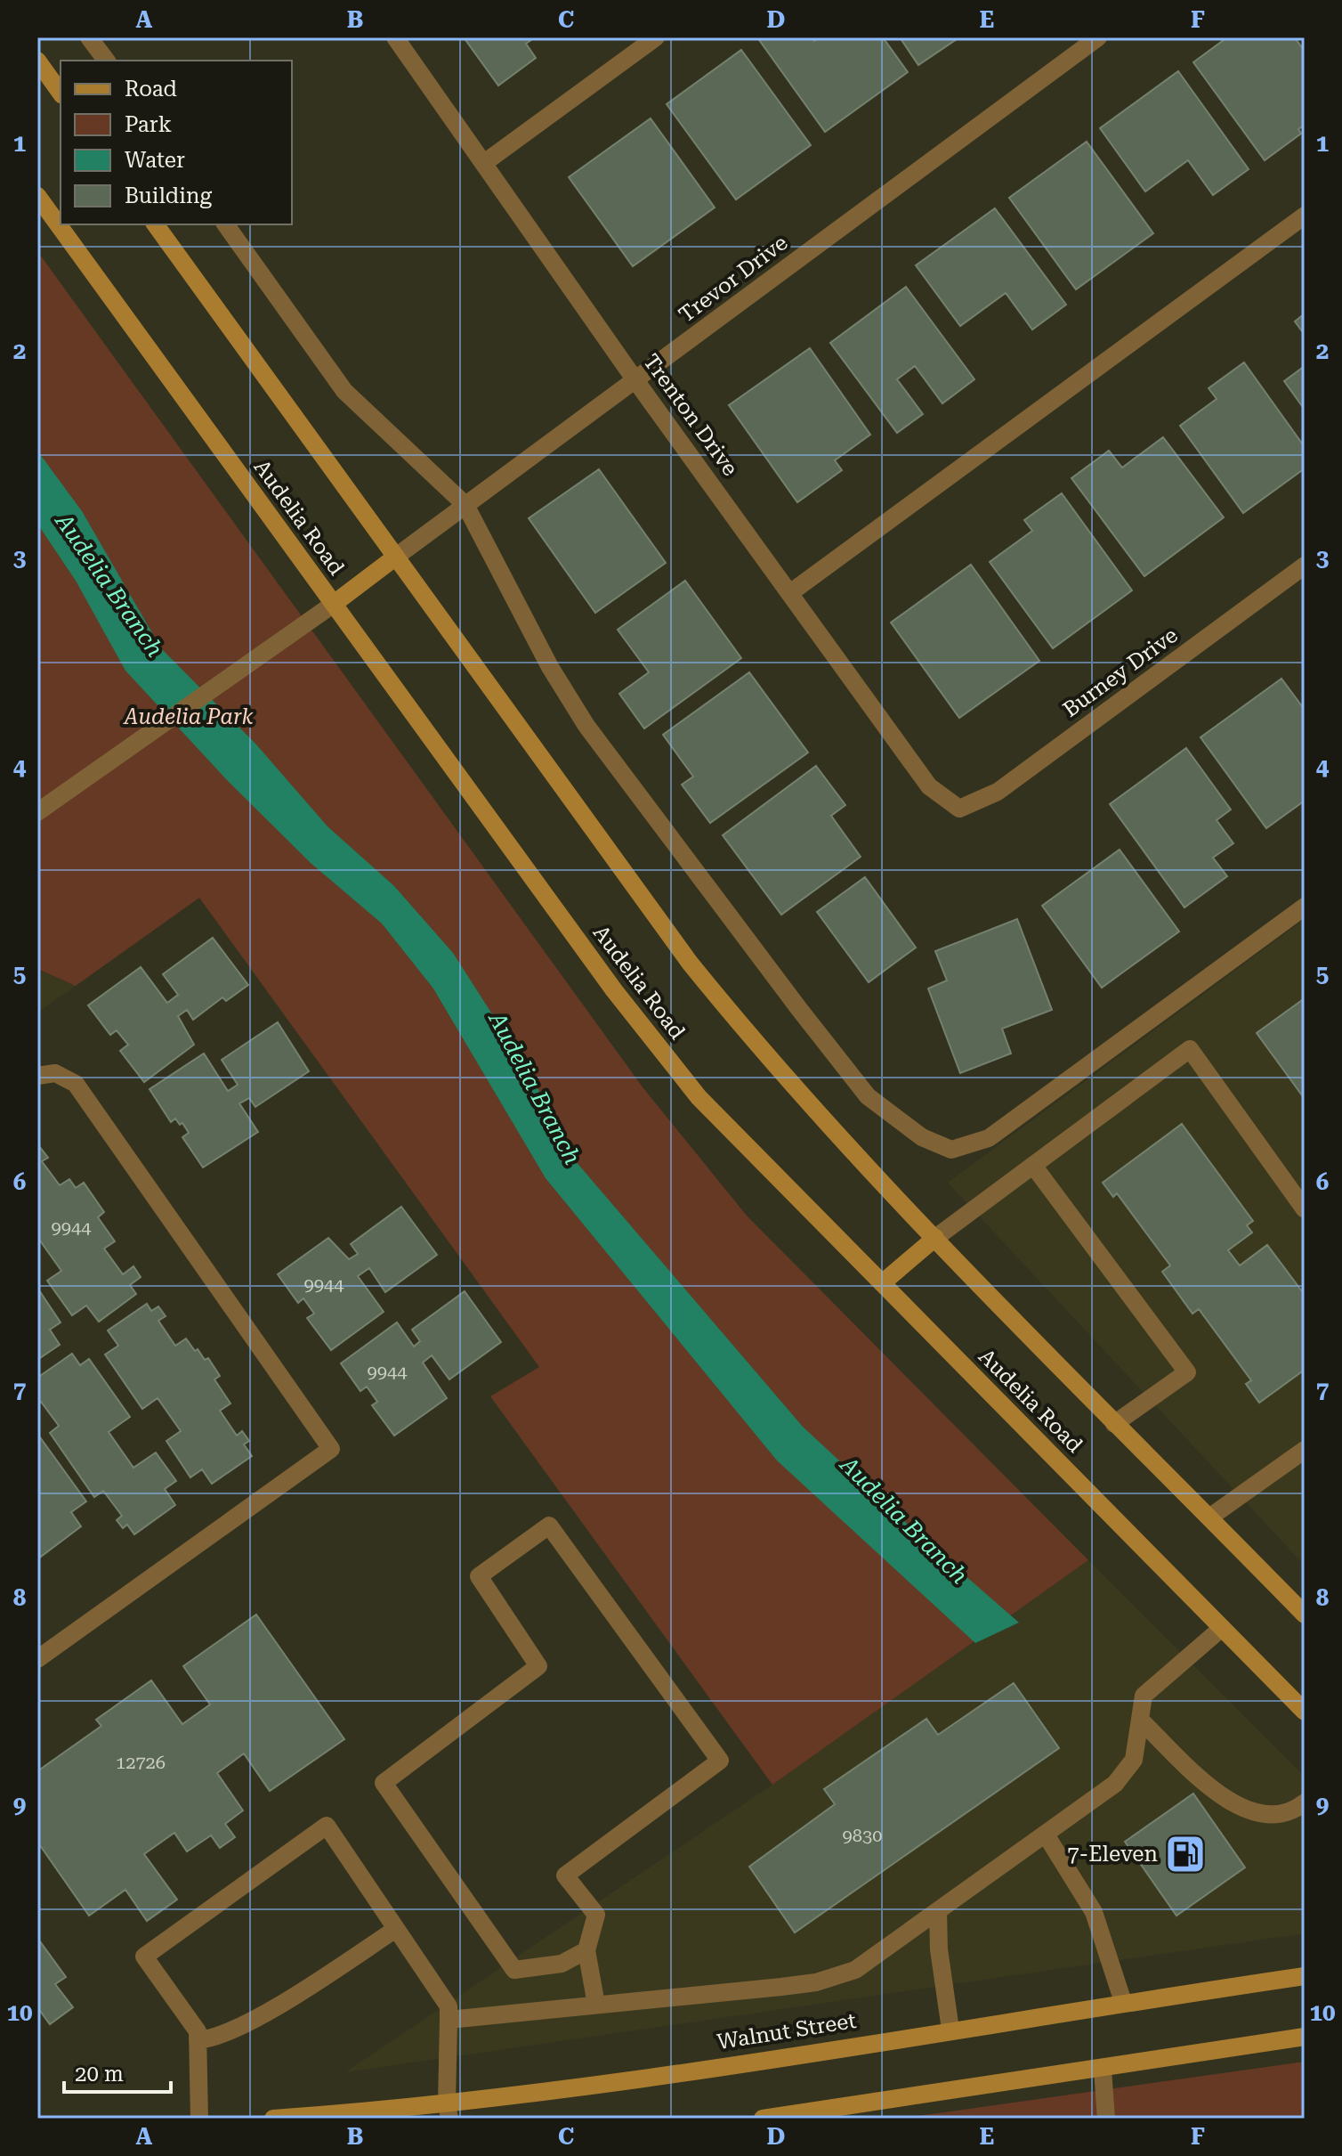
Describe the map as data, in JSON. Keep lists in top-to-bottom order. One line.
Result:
{"streets":{"main road":["Audelia Road","Walnut Street"],"street":["Trevor Drive","Trenton Drive","Burney Drive"]},"crossings":[["Trevor Drive","Trenton Drive"],["Trevor Drive","Audelia Road"],["Trenton Drive","Burney Drive"]],"water":["Audelia Branch"],"parks":["Audelia Park"],"places":{"fuel station":["7-Eleven"]},"house_numbers":["9944","9944","9944","12726","9830"],"legend":["Road","Park","Water","Building"],"scale_bar":"20 m","grid":{"columns":["A","B","C","D","E","F"],"rows":["1","2","3","4","5","6","7","8","9","10"]}}
